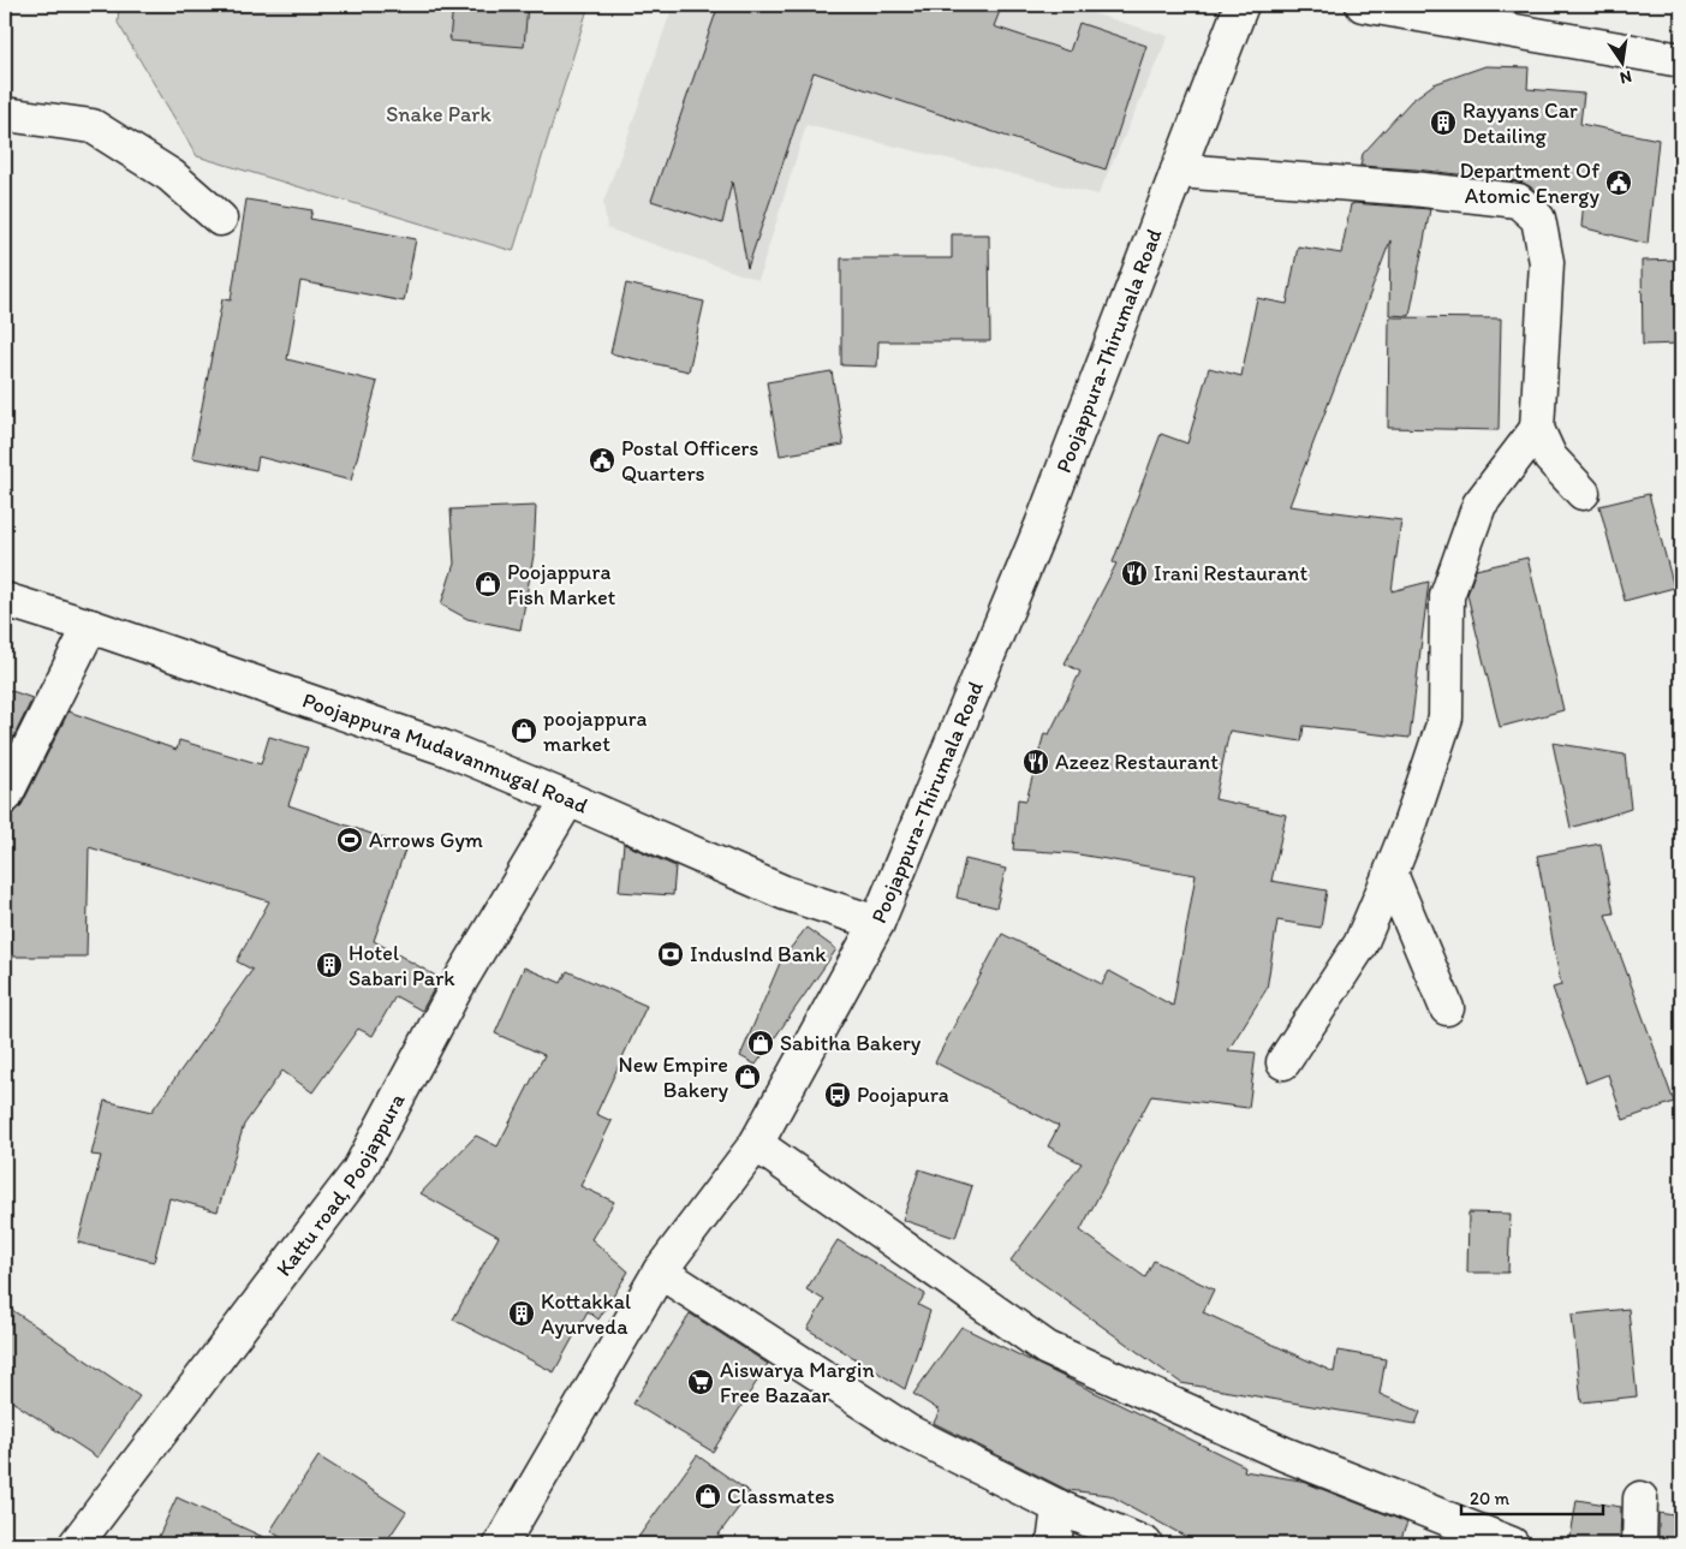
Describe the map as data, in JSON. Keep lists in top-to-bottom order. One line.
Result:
{"streets":{"street":["Poojappura-Thirumala Road","Poojappura Mudavanmugal Road","Kattu road, Poojappura"]},"crossings":[["Poojappura-Thirumala Road","Poojappura Mudavanmugal Road"],["Poojappura Mudavanmugal Road","Kattu road, Poojappura"]],"parks":["Snake Park"],"places":{"building":["Rayyans Car Detailing","Hotel Sabari Park","Kottakkal Ayurveda"],"public building":["Department Of Atomic Energy","Postal Officers Quarters"],"restaurant":["Irani Restaurant","Azeez Restaurant"],"shop":["Poojappura Fish Market","poojappura market","Sabitha Bakery","New Empire Bakery","Classmates"],"sports":["Arrows Gym"],"bank":["IndusInd Bank"],"bus stop":["Poojapura"],"supermarket":["Aiswarya Margin Free Bazaar"]},"scale_bar":"20 m","north":"bottom"}
